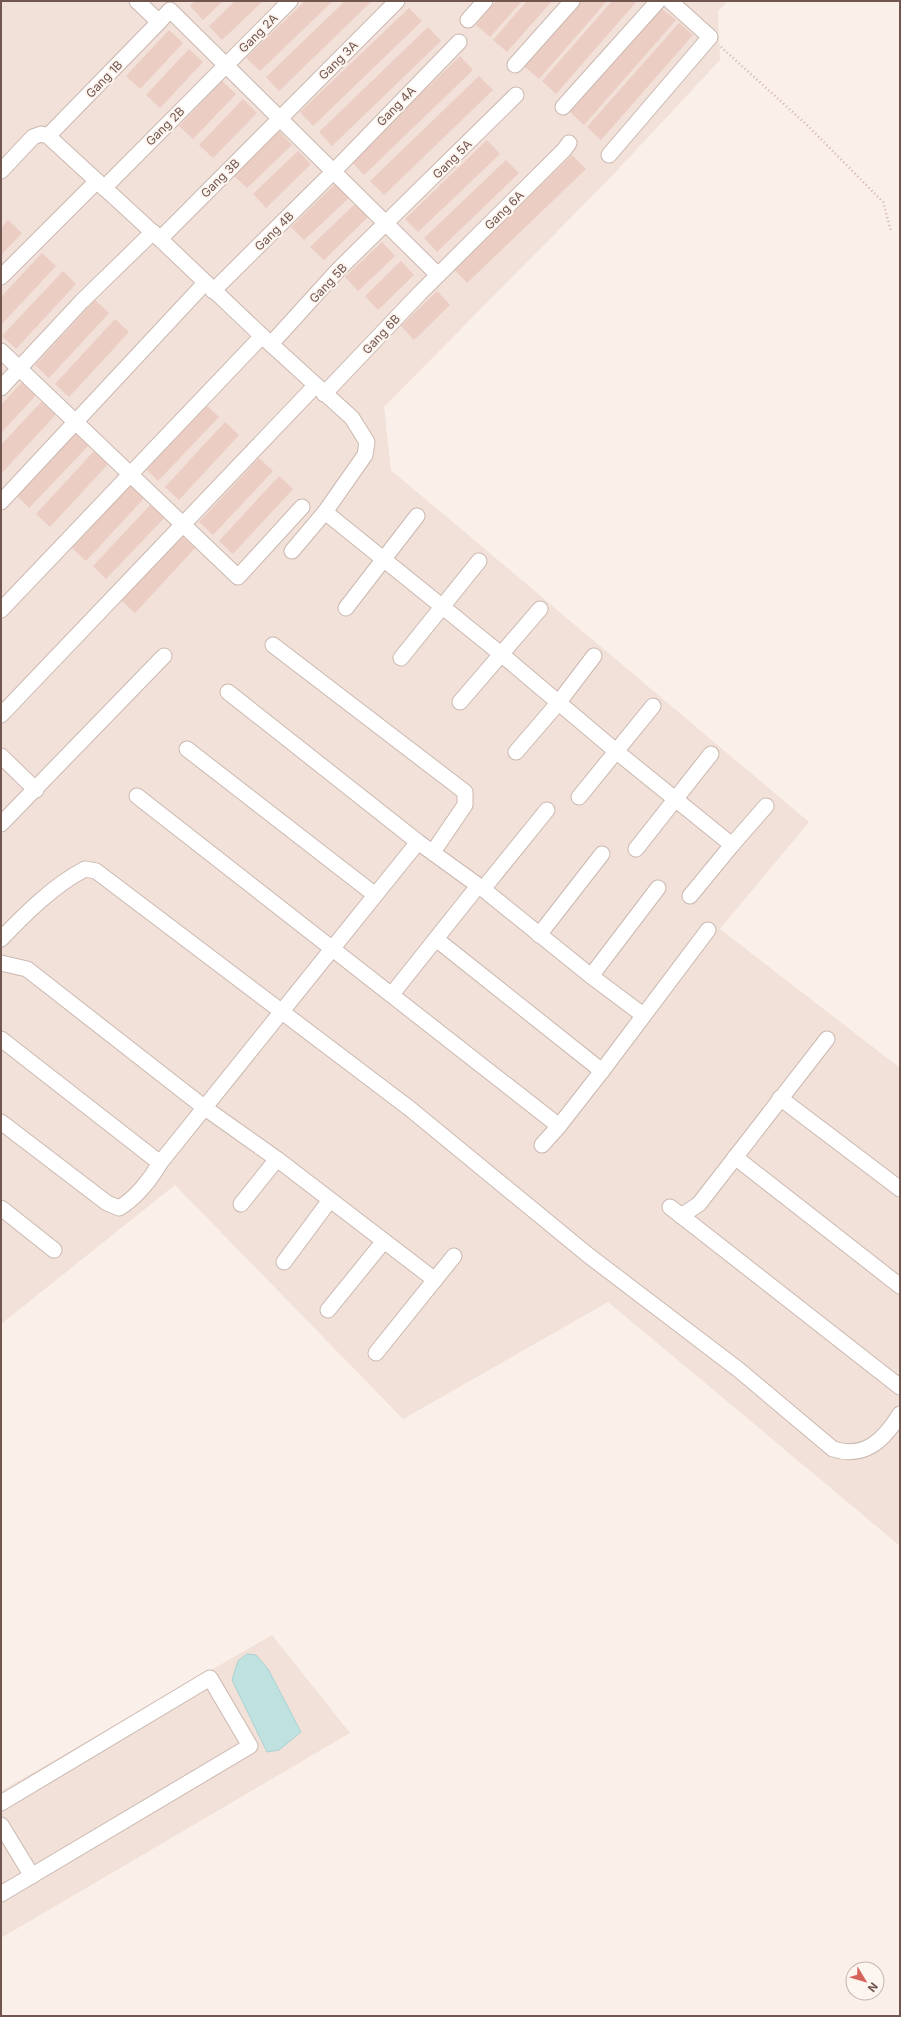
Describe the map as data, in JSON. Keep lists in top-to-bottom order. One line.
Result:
{"streets":{"street":["Gang 2A","Gang 3A","Gang 1B","Gang 4A","Gang 2B","Gang 5A","Gang 3B","Gang 6A","Gang 4B","Gang 5B","Gang 6B"]},"crossings":[["Gang 2A","Gang 2B"],["Gang 3A","Gang 3B"],["Gang 4A","Gang 4B"],["Gang 5A","Gang 5B"],["Gang 6A","Gang 6B"]],"north":"bottom right"}
